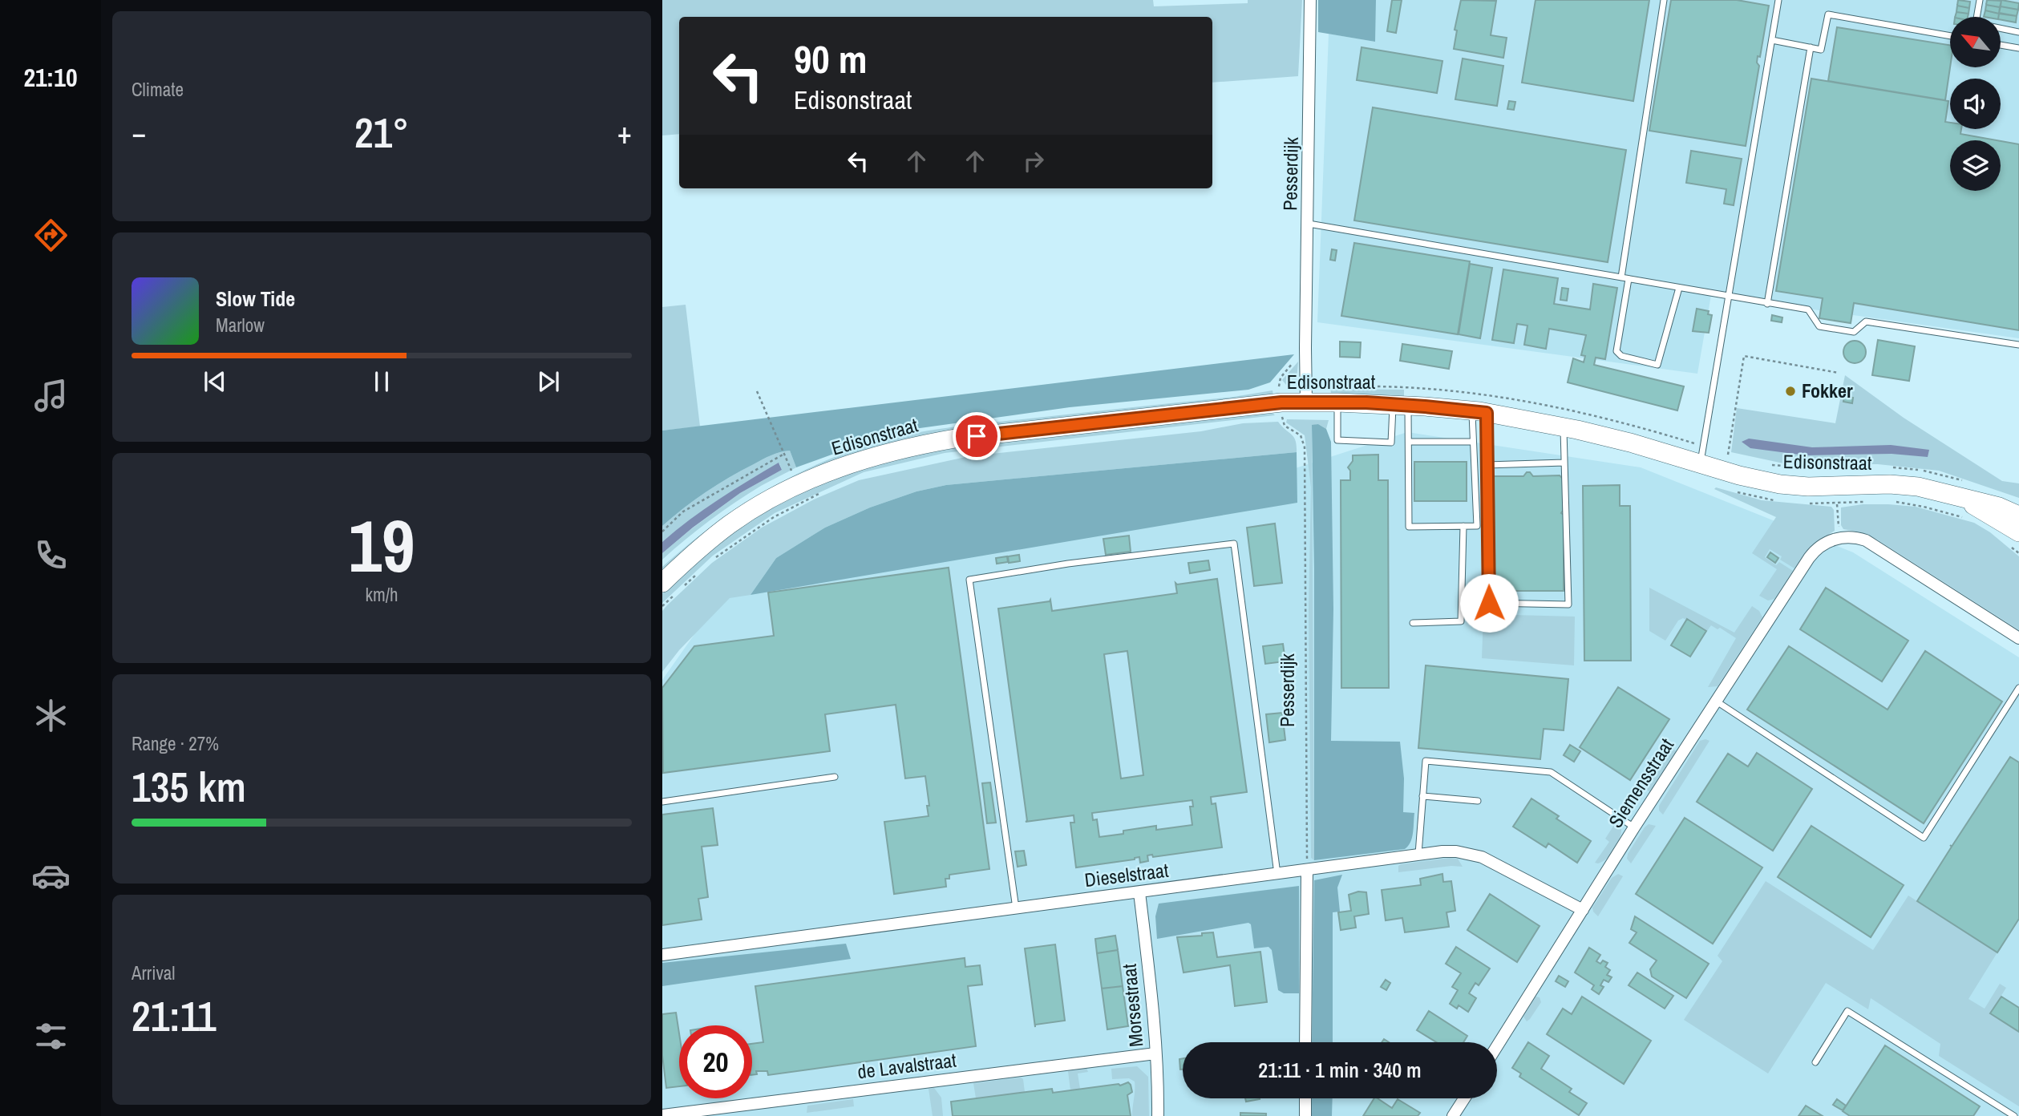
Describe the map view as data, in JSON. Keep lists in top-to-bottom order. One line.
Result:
{"streets":{"main road":["Edisonstraat"],"street":["Pesserdijk","Siemensstraat","Dieselstraat","Morsestraat","de Lavalstraat"]},"crossings":[["Pesserdijk","Edisonstraat"],["Pesserdijk","Dieselstraat"],["Siemensstraat","Dieselstraat"],["Dieselstraat","Morsestraat"],["Morsestraat","de Lavalstraat"]],"places":["Fokker"],"north":"top left","page":{"tabs":"21:10","tile":["Climate",["19","km/h"],["Range · 27%","135 km"],["Arrival","21:11"]],"turn":["90 m","Edisonstraat"],"heat":["−","21°","+"],"song":["Slow Tide","Marlow"],"limit":"20","trip":"21:11 · 1 min · 340 m"}}
